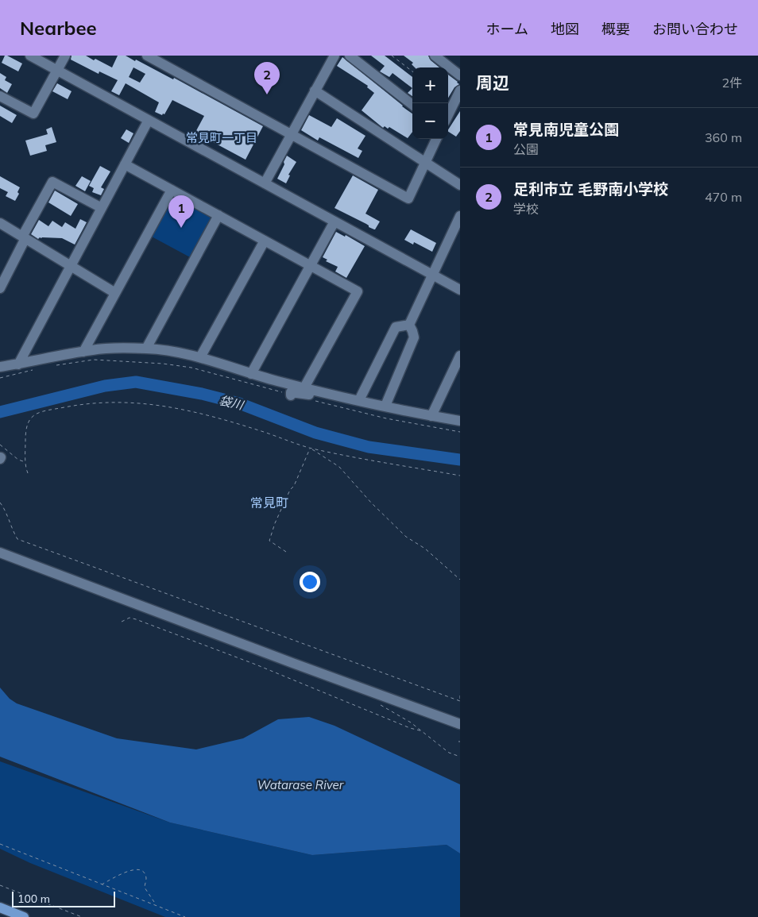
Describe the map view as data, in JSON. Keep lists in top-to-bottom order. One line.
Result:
{"districts":["常見町一丁目","常見町"],"water":["袋川","Watarase River"],"scale_bar":"100 m","page":{"header":"Nearbee","nav":["ホーム","地図","概要","お問い合わせ"],"heading":["周辺","2件"],"pins":["2","1"],"map_buttons":["+","−"],"list":[{"mark":"1","name":"常見南児童公園","note":"公園","value":"360 m"},{"mark":"2","name":"足利市立 毛野南小学校","note":"学校","value":"470 m"}],"scale":"100 m"}}
